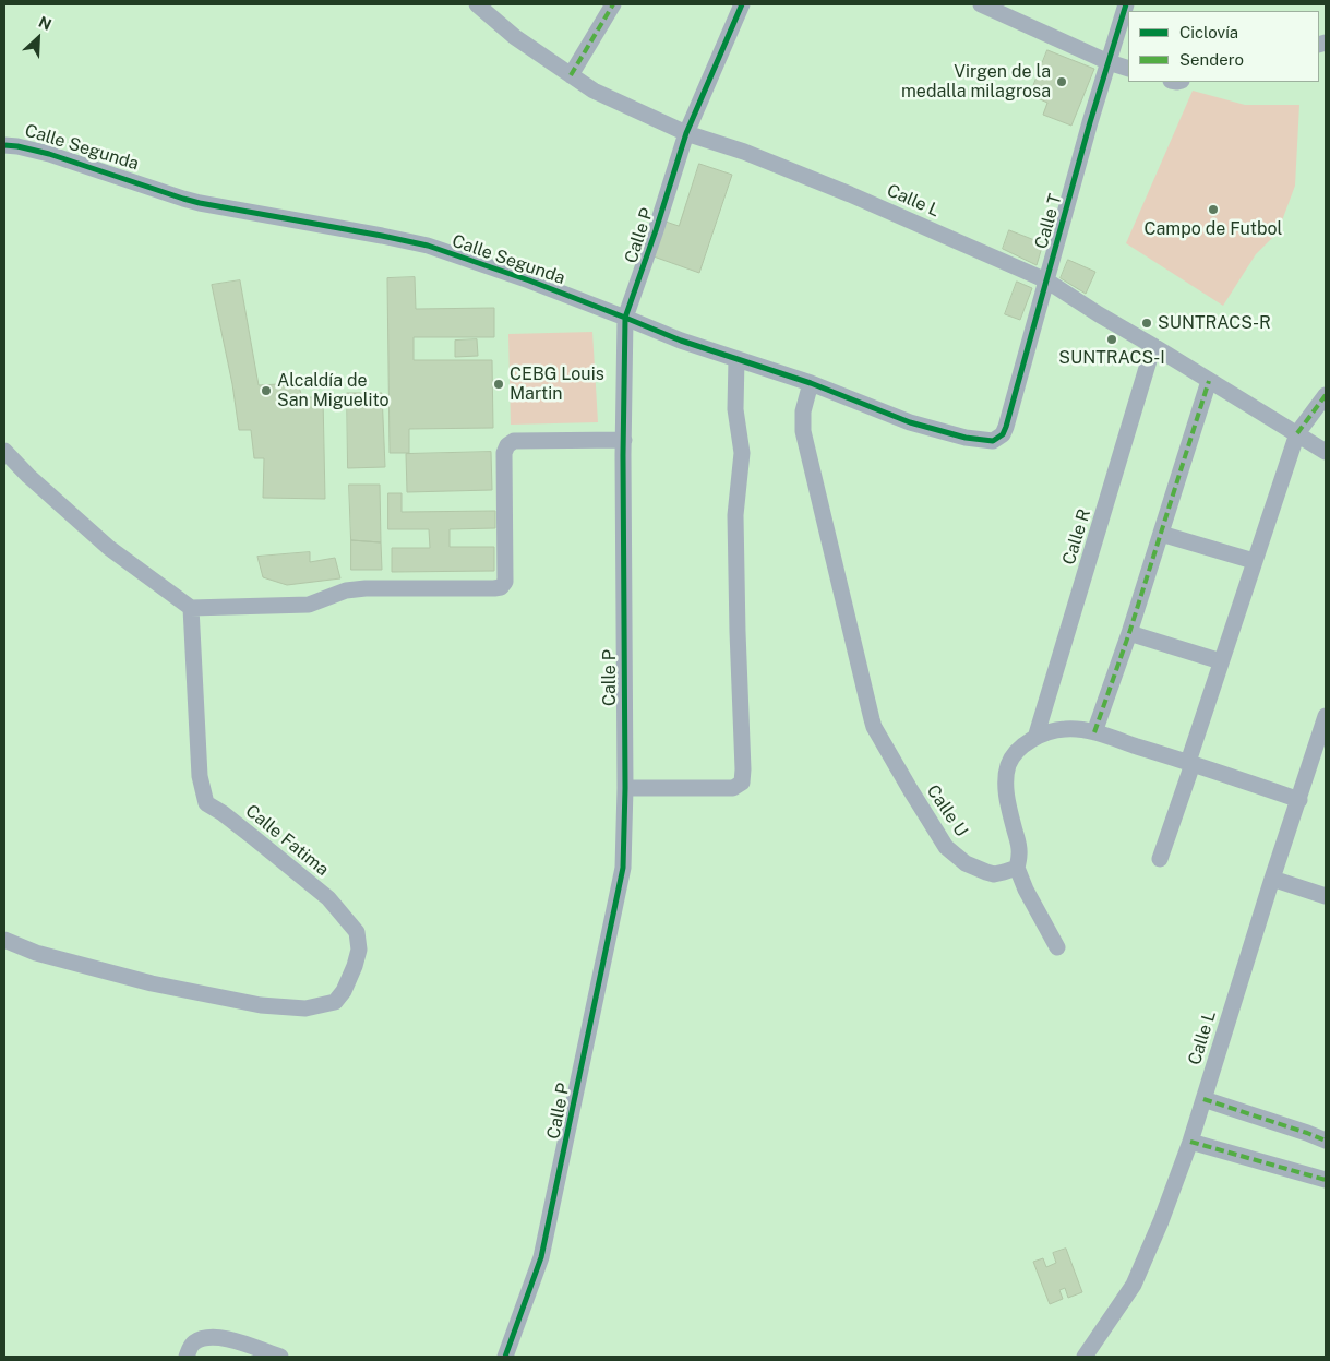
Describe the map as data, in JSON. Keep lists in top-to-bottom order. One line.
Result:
{"streets":{"street":["Calle Segunda","Calle L","Calle T","Calle P","Calle R","Calle U","Calle Fatima"]},"crossings":[["Calle Segunda","Calle T"],["Calle Segunda","Calle P"],["Calle Segunda","Calle U"],["Calle L","Calle T"],["Calle L","Calle P"],["Calle L","Calle R"]],"places":["Virgen de la medalla milagrosa","Campo de Futbol","SUNTRACS-R","SUNTRACS-I","CEBG Louis Martin","Alcaldía de San Miguelito"],"legend":["Ciclovía","Sendero"],"north":"top right"}
